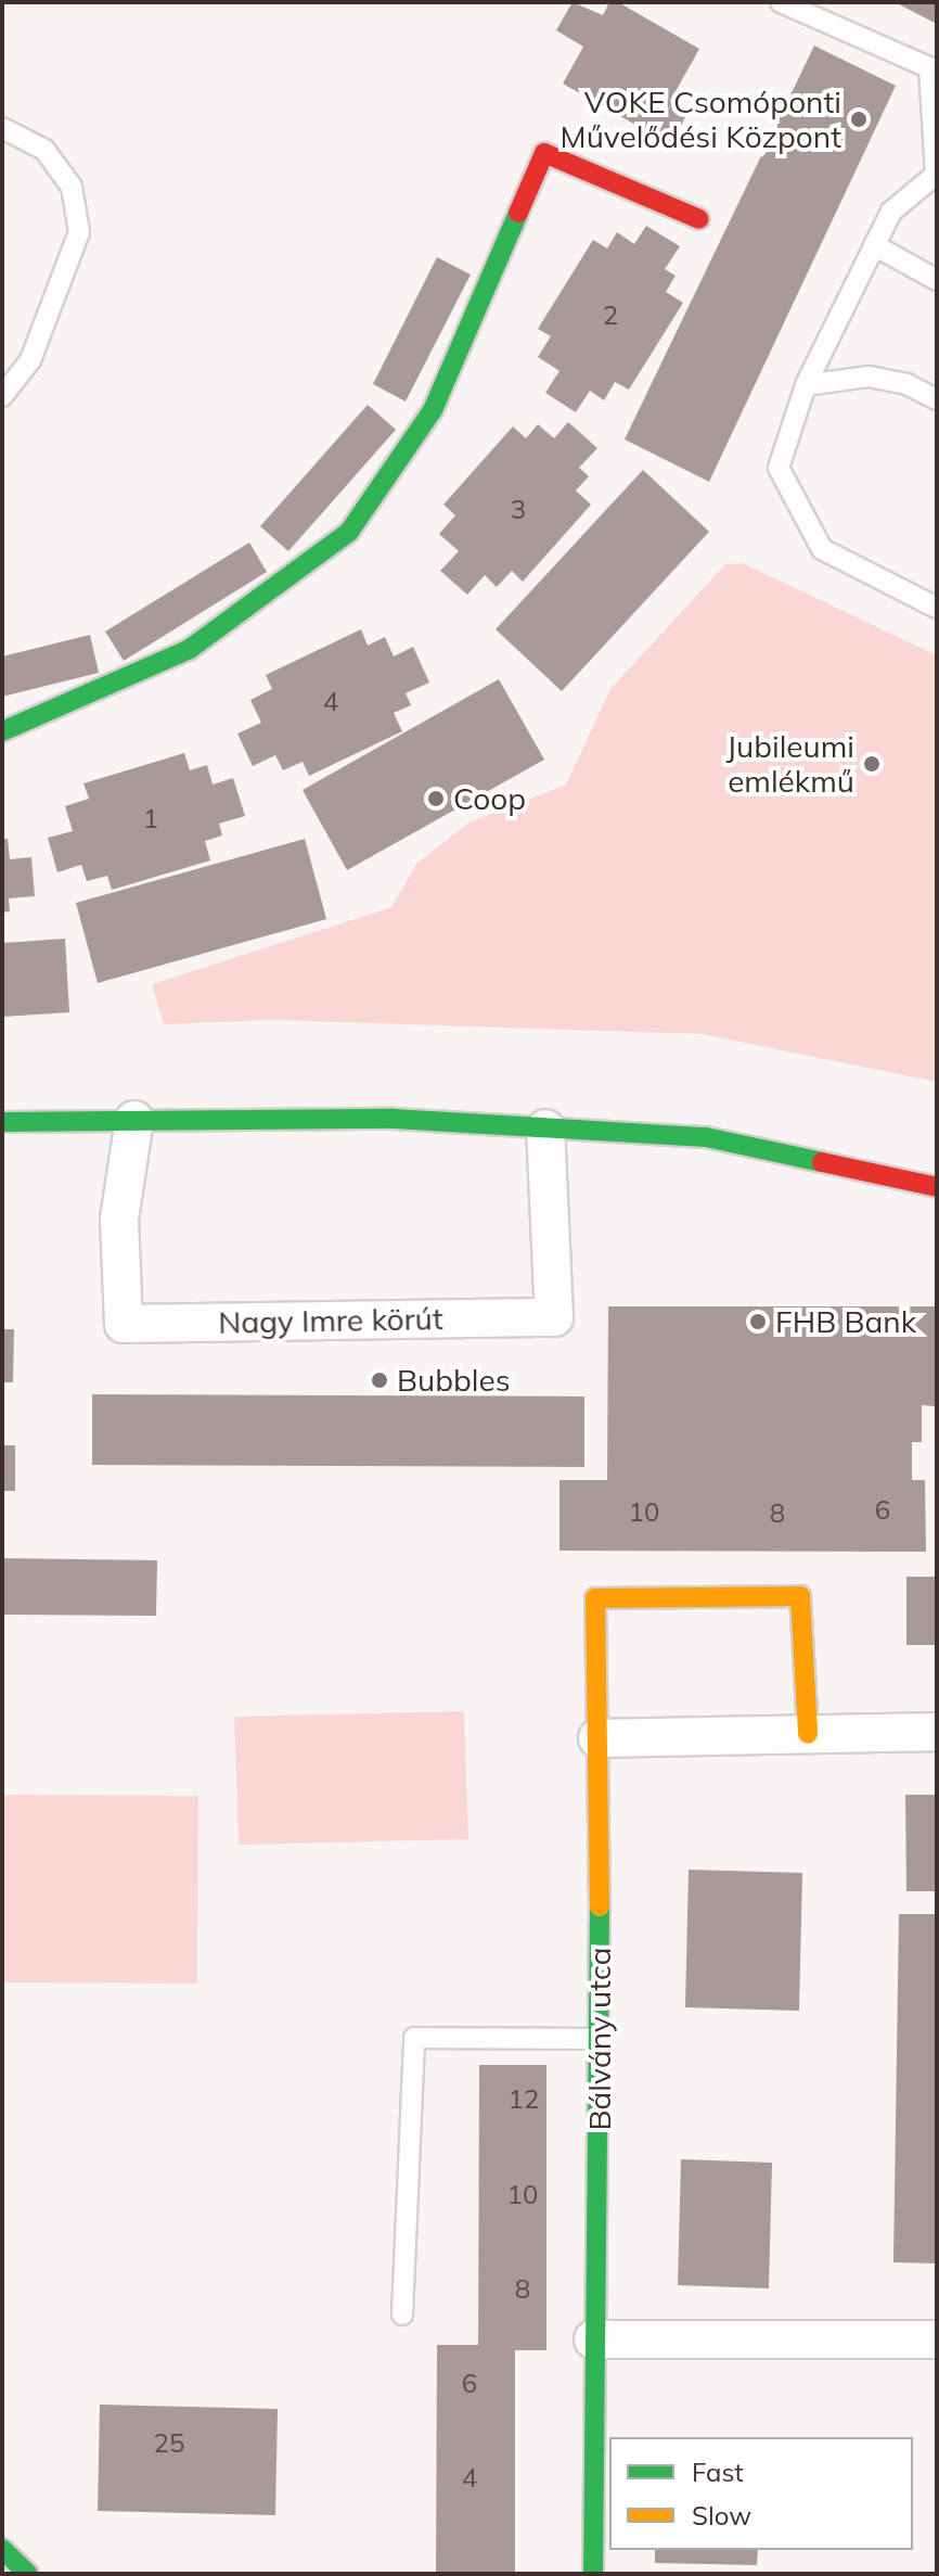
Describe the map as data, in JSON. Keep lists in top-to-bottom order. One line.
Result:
{"streets":{"street":["Nagy Imre körút","Bálvány utca"]},"places":["VOKE Csomóponti Művelődési Központ","Jubileumi emlékmű","Coop","FHB Bank","Bubbles"],"house_numbers":["2","3","4","1","6","10","8","12","10","8","6","25","4"],"legend":["Fast","Slow"]}
